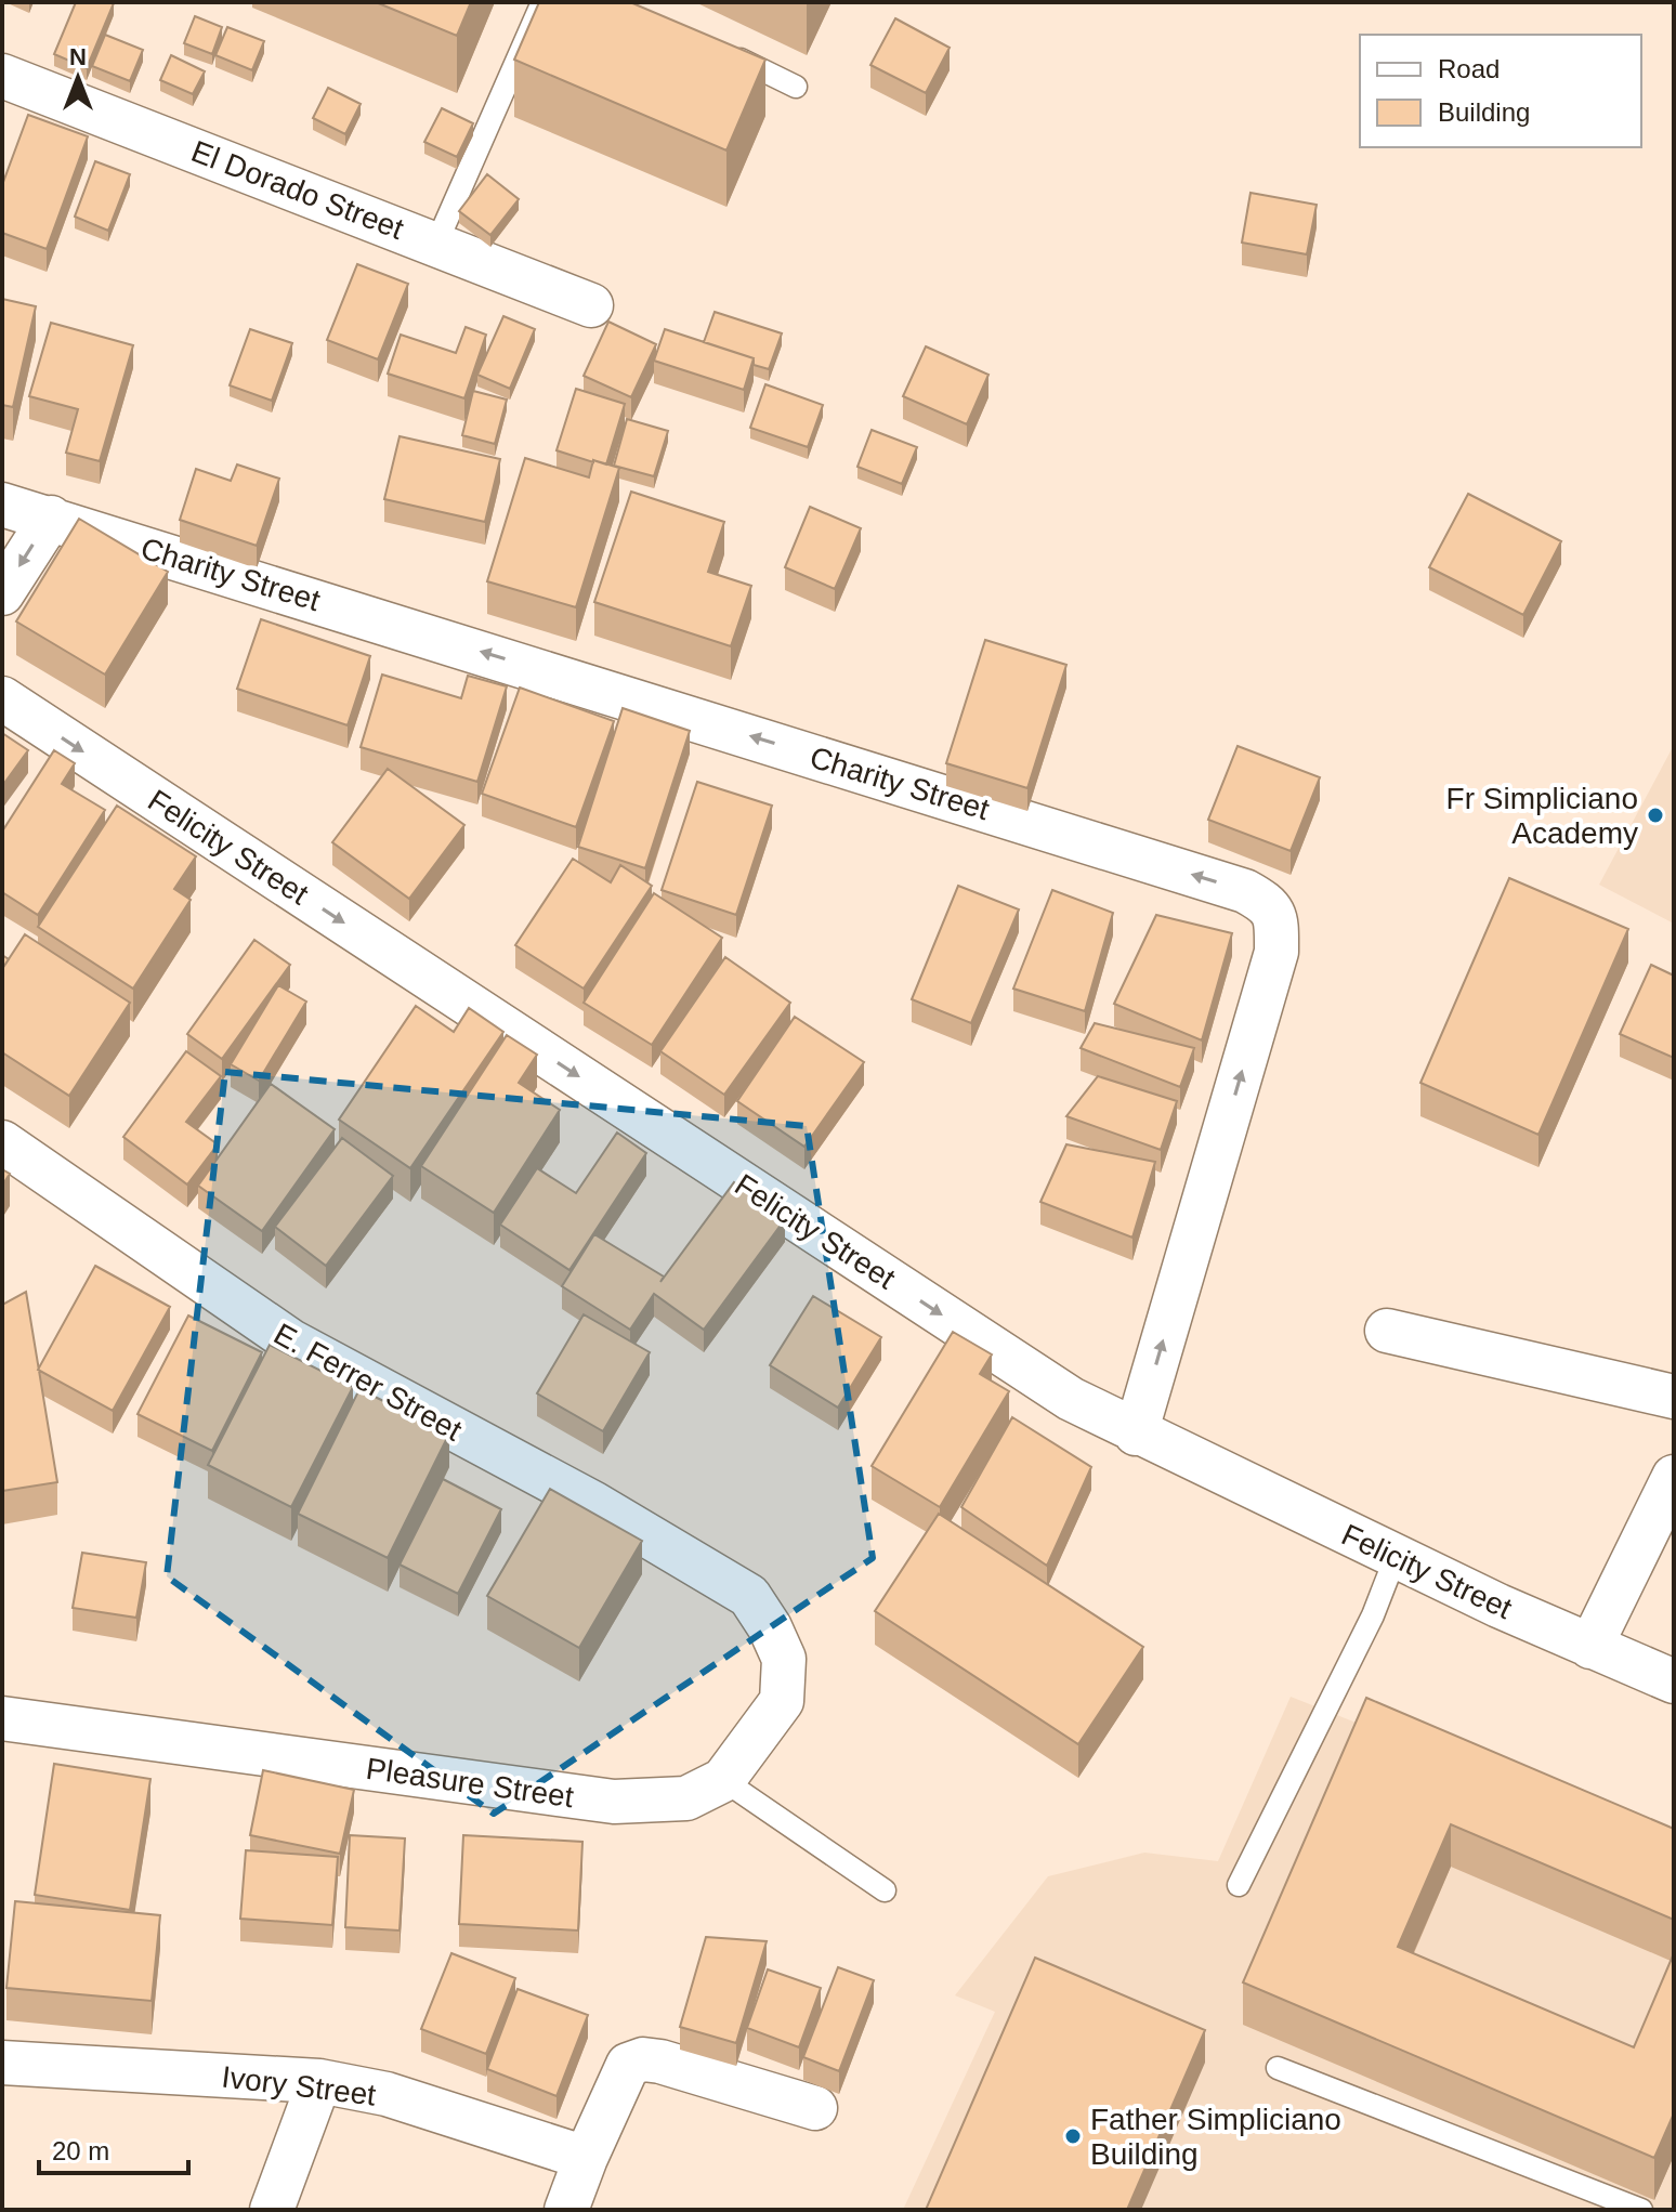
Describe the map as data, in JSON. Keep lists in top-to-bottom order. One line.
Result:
{"streets":{"street":["El Dorado Street","Charity Street","Felicity Street","E. Ferrer Street","Pleasure Street","Ivory Street"]},"crossings":[["Charity Street","Felicity Street"],["E. Ferrer Street","Pleasure Street"]],"one_way":["Felicity Street"],"places":["Fr Simpliciano Academy","Father Simpliciano Building"],"legend":["Road","Building"],"scale_bar":"20 m","north":"top"}
